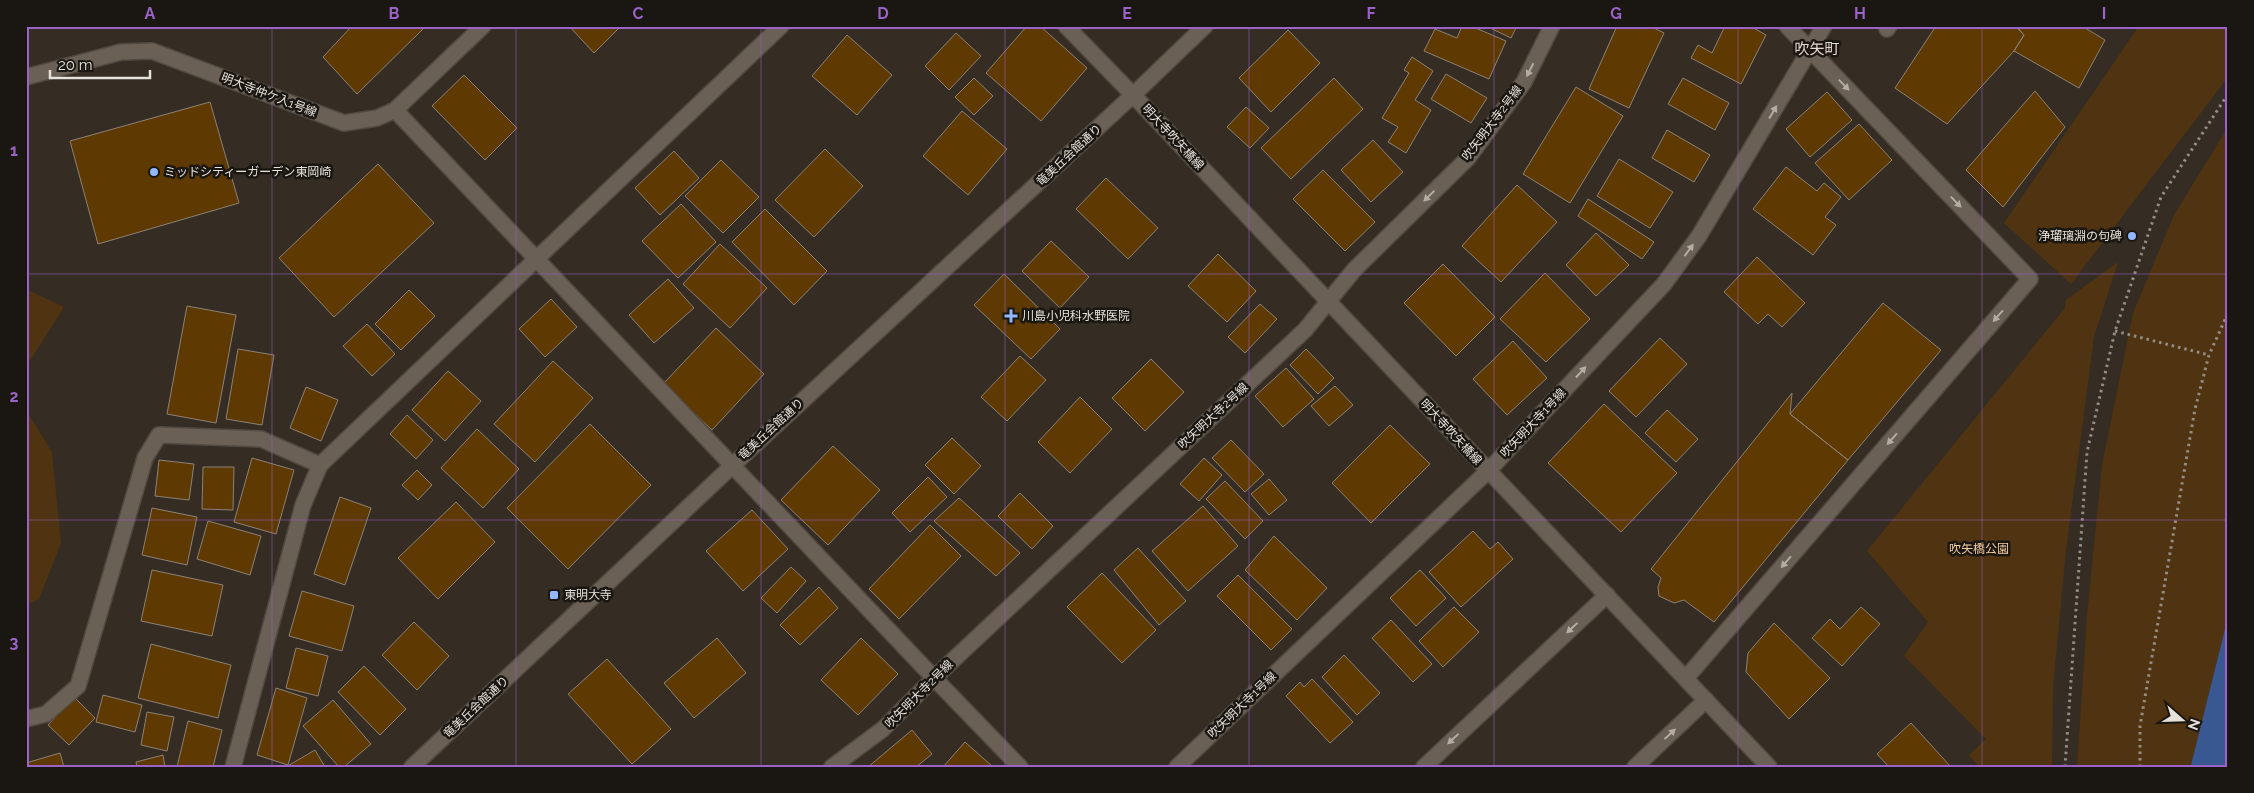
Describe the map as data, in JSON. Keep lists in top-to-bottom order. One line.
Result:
{"streets":{"street":["明大寺仲ケ入1号線","吹矢明大寺2号線","明大寺吹矢橋線","竜美丘会館通り","吹矢明大寺1号線"]},"crossings":[["吹矢明大寺2号線","明大寺吹矢橋線"],["明大寺吹矢橋線","竜美丘会館通り"],["明大寺吹矢橋線","吹矢明大寺1号線"]],"one_way":["吹矢明大寺1号線"],"districts":["吹矢町"],"parks":["吹矢橋公園"],"places":{"other":["ミッドシティーガーデン東岡崎","浄瑠璃淵の句碑"],"health":["川島小児科水野医院"],"transit":["東明大寺"]},"scale_bar":"20 m","north":"right","grid":{"columns":["A","B","C","D","E","F","G","H","I"],"rows":["1","2","3"]}}
